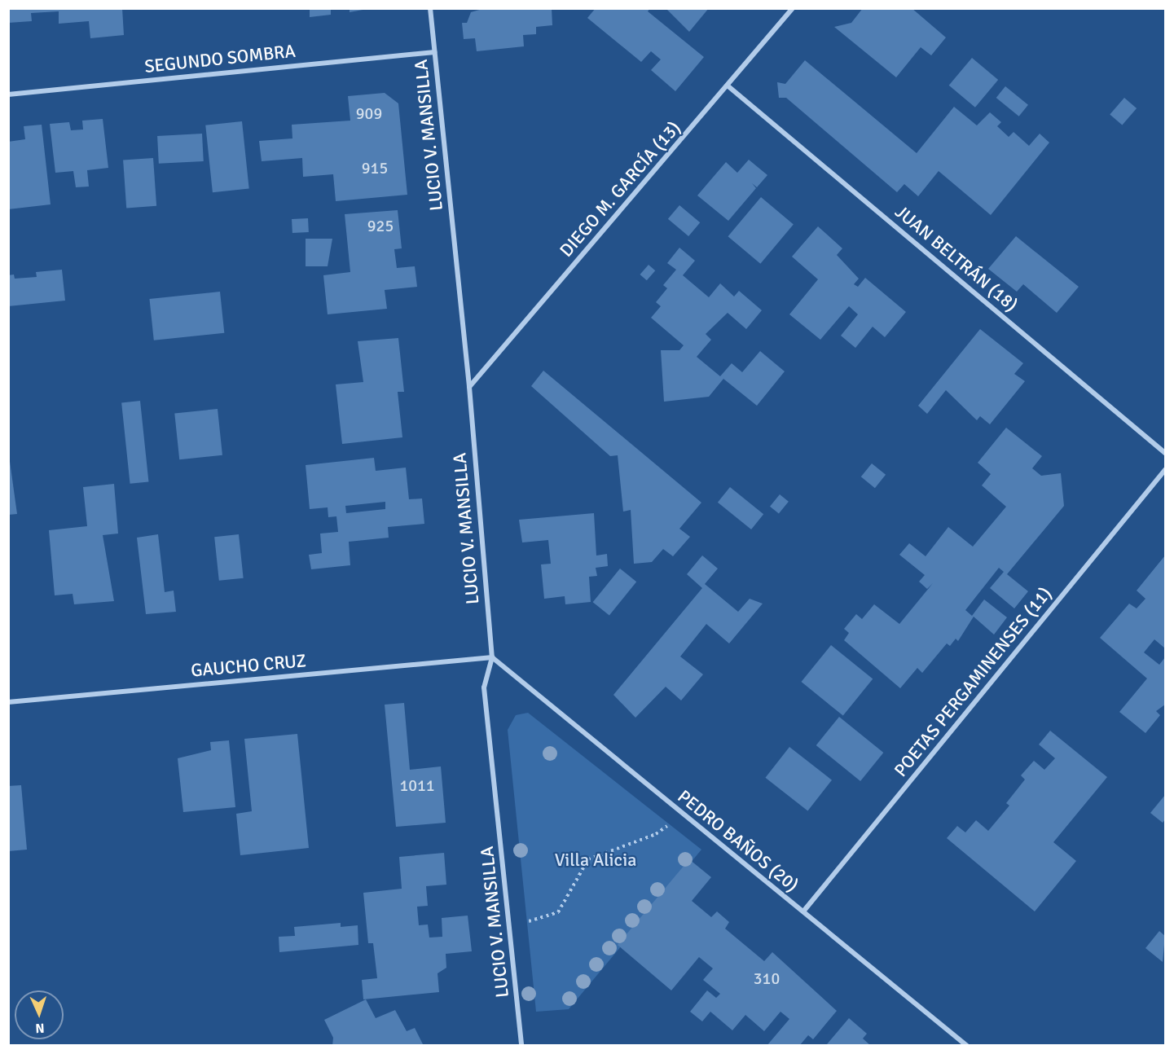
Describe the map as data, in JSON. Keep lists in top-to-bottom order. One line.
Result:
{"streets":{"street":["SEGUNDO SOMBRA","LUCIO V. MANSILLA","DIEGO M. GARCÍA (13)","JUAN BELTRÁN (18)","GAUCHO CRUZ","POETAS PERGAMINENSES (11)","PEDRO BAÑOS (20)"]},"crossings":[["SEGUNDO SOMBRA","LUCIO V. MANSILLA"],["LUCIO V. MANSILLA","DIEGO M. GARCÍA (13)"],["LUCIO V. MANSILLA","GAUCHO CRUZ"],["LUCIO V. MANSILLA","PEDRO BAÑOS (20)"],["DIEGO M. GARCÍA (13)","JUAN BELTRÁN (18)"],["GAUCHO CRUZ","PEDRO BAÑOS (20)"],["POETAS PERGAMINENSES (11)","PEDRO BAÑOS (20)"]],"parks":["Villa Alicia"],"house_numbers":["909","915","925","1011","310"],"north":"bottom"}
